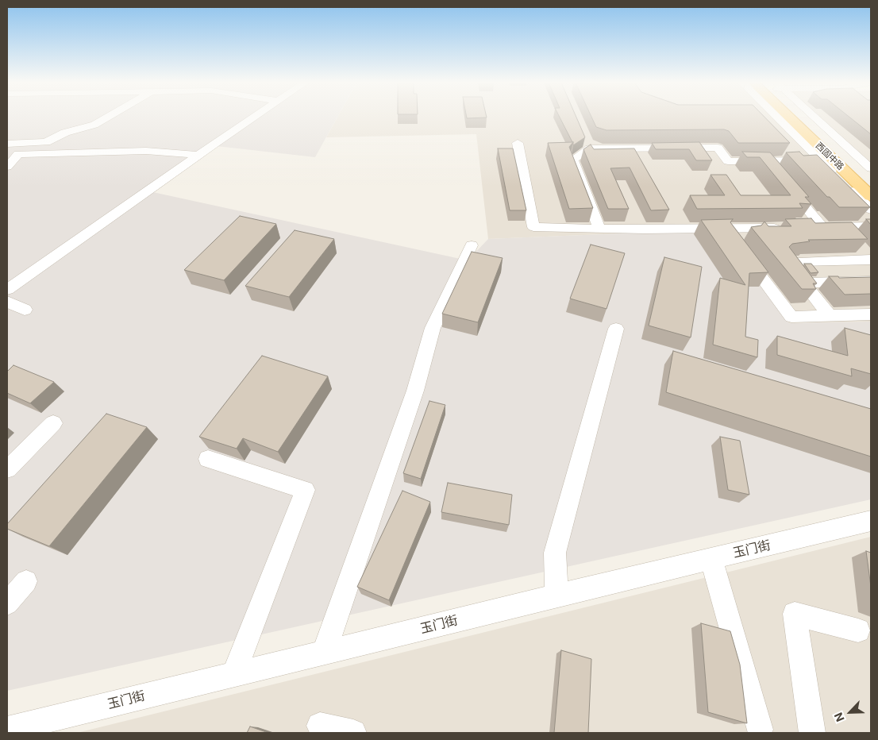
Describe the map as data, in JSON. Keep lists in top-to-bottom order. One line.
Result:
{"streets":{"main road":["西固中路"],"street":["玉门街"]},"north":"bottom left"}
